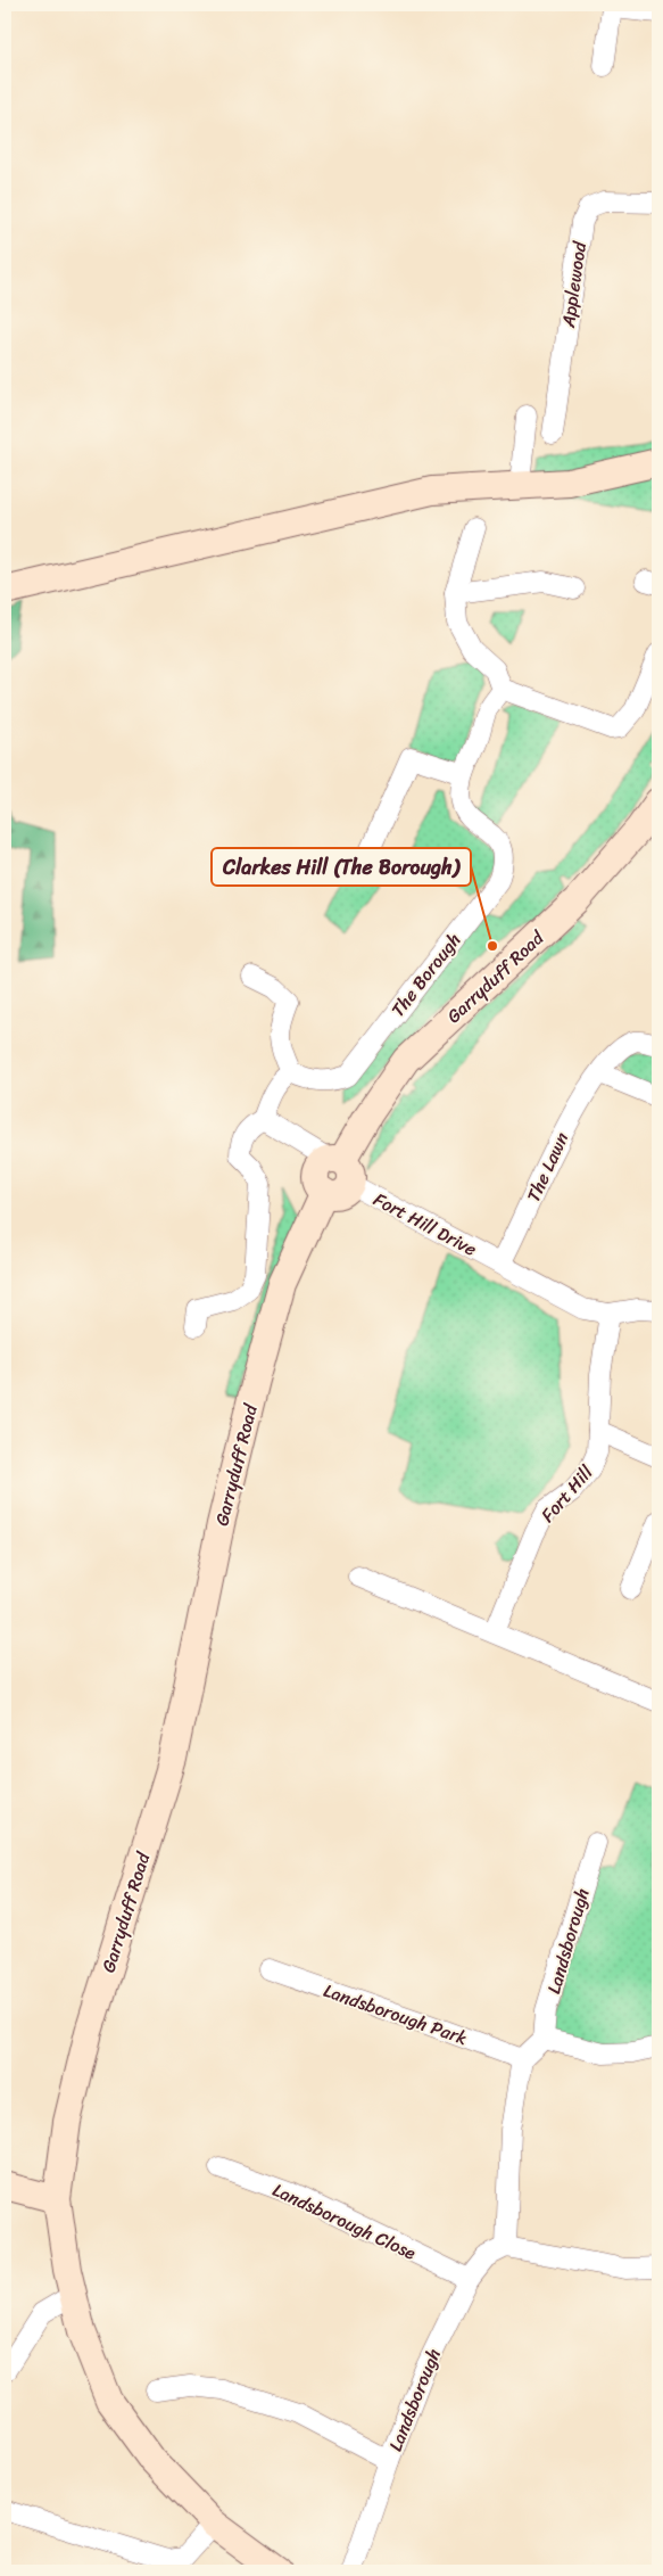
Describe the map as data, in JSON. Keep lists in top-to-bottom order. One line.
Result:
{"streets":{"street":["Applewood","The Borough","Garryduff Road","The Lawn","Fort Hill Drive","Fort Hill","Landsborough","Landsborough Park","Landsborough Close"]},"crossings":[["Garryduff Road","Fort Hill Drive"],["The Lawn","Fort Hill Drive"],["Landsborough","Landsborough Close"]],"places":["Clarkes Hill (The Borough)"]}
